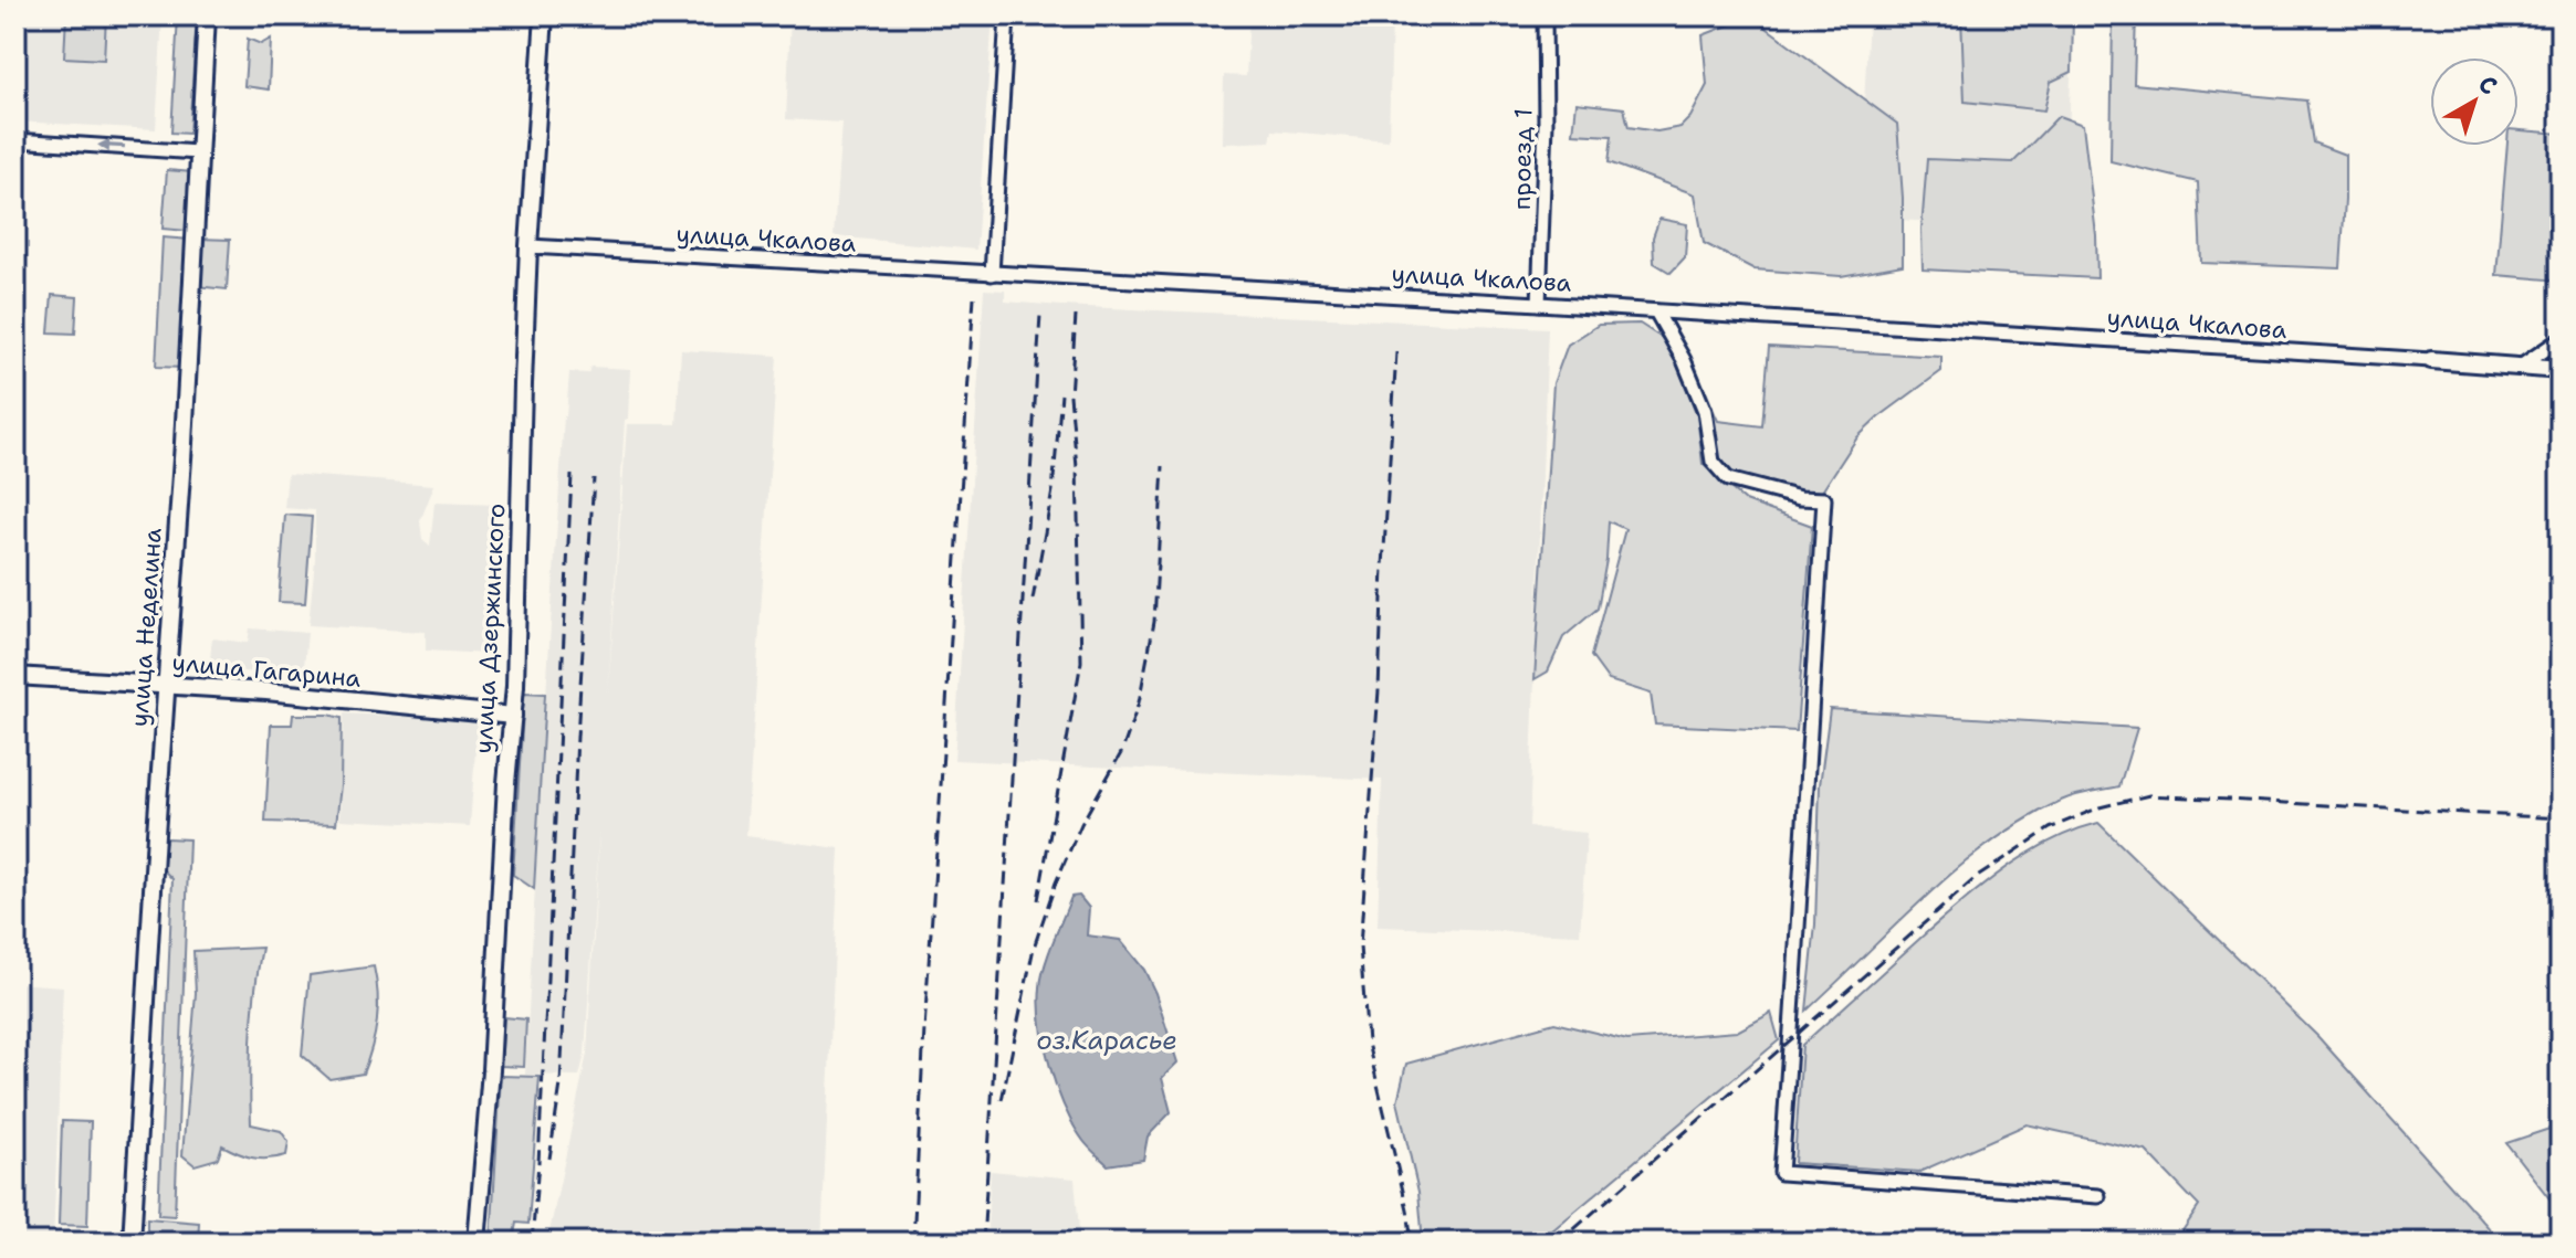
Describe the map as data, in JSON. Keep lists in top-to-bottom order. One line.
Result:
{"streets":{"street":["проезд 1","улица Чкалова","улица Неделина","улица Дзержинского","улица Гагарина"]},"crossings":[["проезд 1","улица Чкалова"],["улица Чкалова","улица Дзержинского"],["улица Неделина","улица Гагарина"],["улица Дзержинского","улица Гагарина"]],"water":["оз.Карасье"],"north":"top right"}
